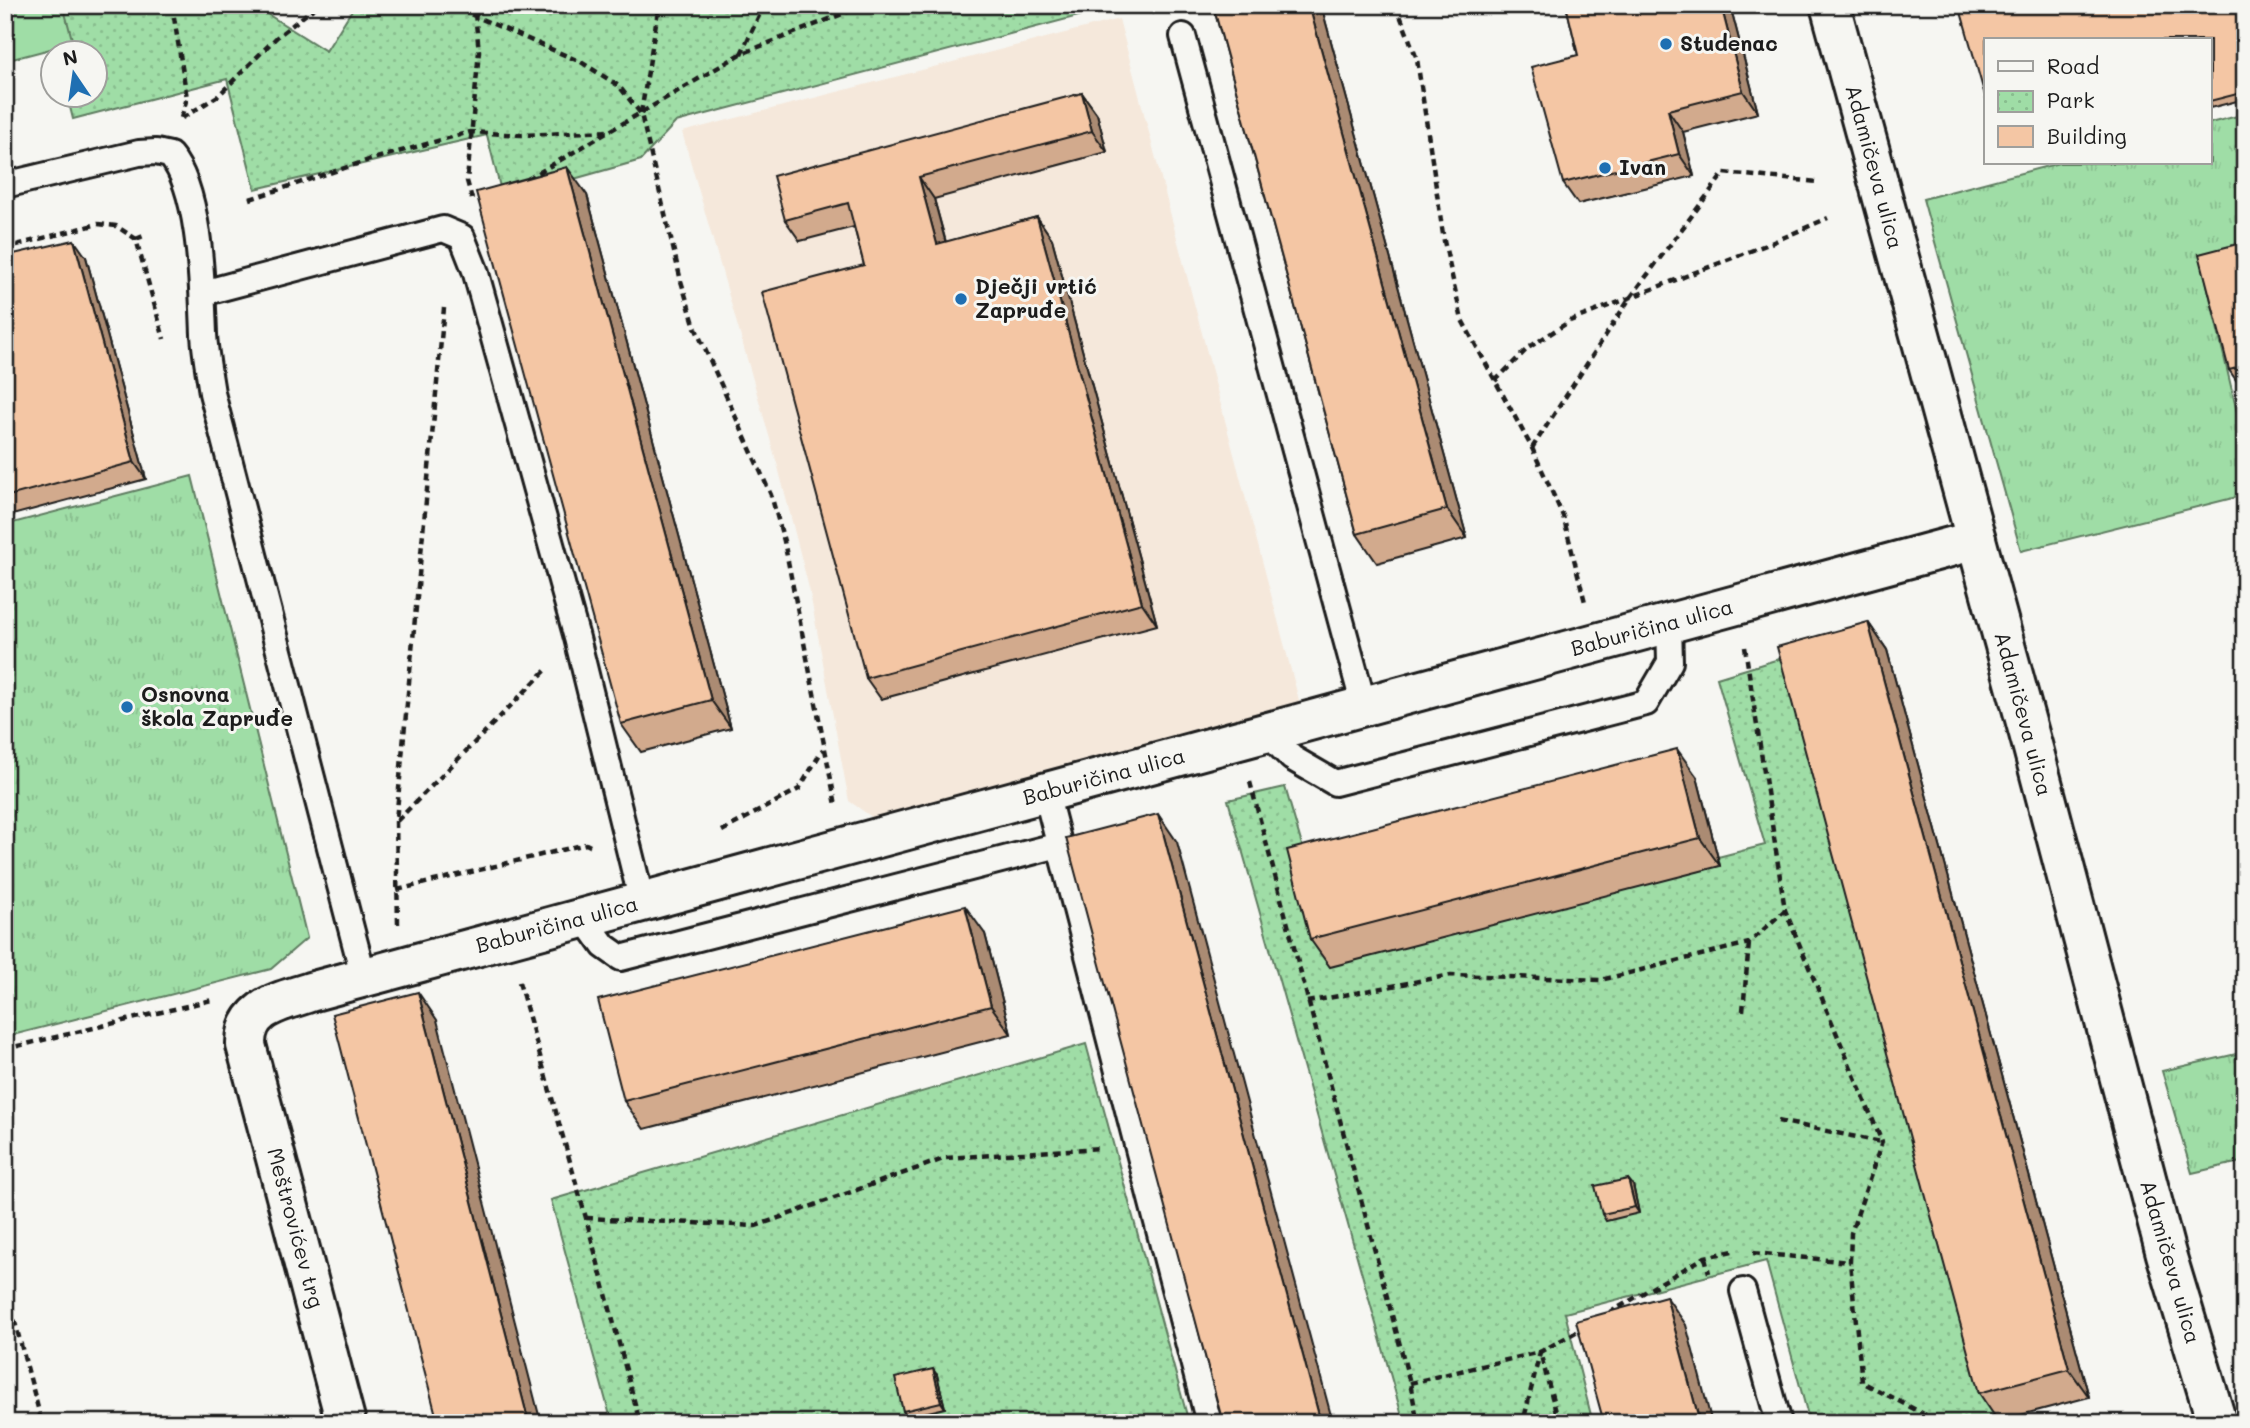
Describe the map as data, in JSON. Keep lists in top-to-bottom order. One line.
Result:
{"streets":{"street":["Adamičeva ulica","Baburičina ulica","Meštrovićev trg"]},"crossings":[["Adamičeva ulica","Baburičina ulica"],["Baburičina ulica","Meštrovićev trg"]],"places":["Studenac","Ivan","Dječji vrtić Zapruđe","Osnovna škola Zapruđe"],"legend":["Road","Park","Building"],"north":"top"}
